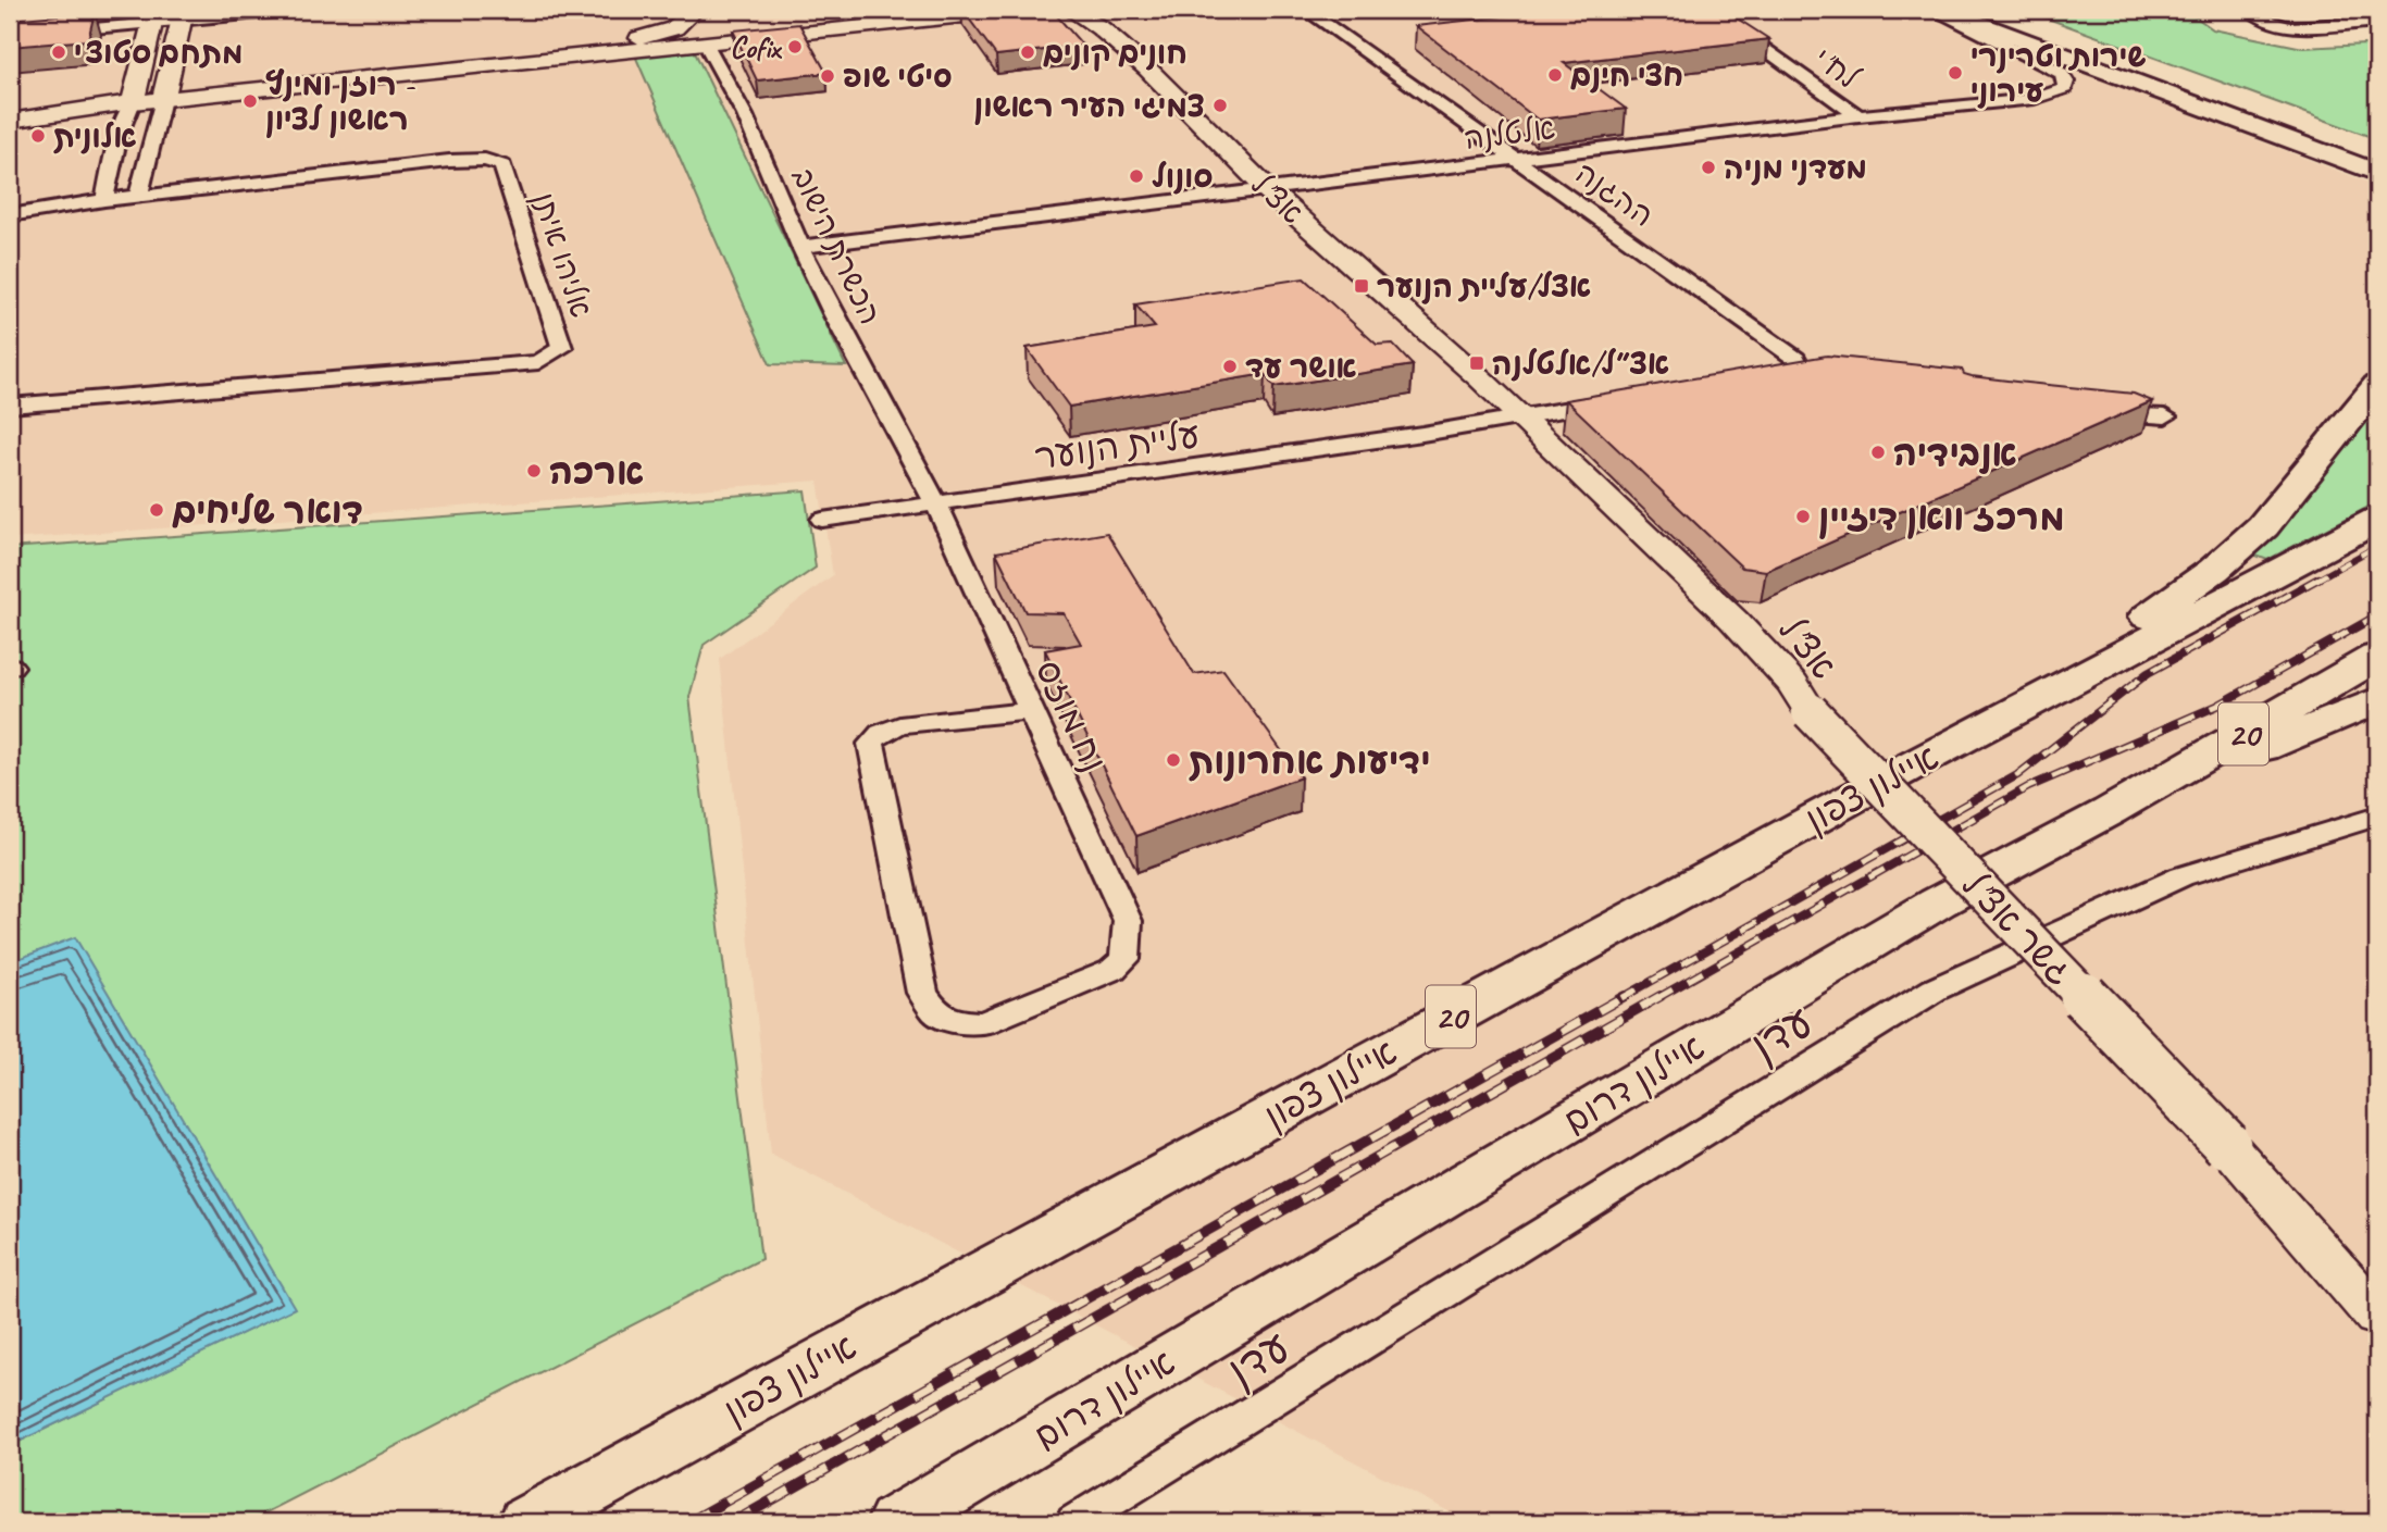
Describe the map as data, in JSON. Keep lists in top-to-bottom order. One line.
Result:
{"streets":{"main road":["20","איילון צפון","איילון דרום"],"street":["לח\"י","אלטלנה","ההגנה","אצ\"ל","הכשרת הישוב","אליהו איתן","עליית הנוער","נח מוזס","גשר אצ\"ל","עדן"]},"crossings":[["לח\"י","אלטלנה"],["אלטלנה","ההגנה"],["אלטלנה","אצ\"ל"],["אלטלנה","הכשרת הישוב"],["אצ\"ל","עליית הנוער"],["אצ\"ל","גשר אצ\"ל"],["הכשרת הישוב","עליית הנוער"],["הכשרת הישוב","נח מוזס"],["עליית הנוער","נח מוזס"]],"places":{"other":["Cofix","מתחם סטוצ'י","חונים קונים","שירות וטרינרי עירוני","חצי חינם","סיטי שופ","רוזן ומינץ - ראשון לציון","צמיגי העיר ראשון","אלונית","מעדני מניה","סונול","אושר עד","אנבידיה","ארכה","דואר שליחים","מרכז וואן דיזיין","ידיעות אחרונות"],"transit":["אצל/עליית הנוער","אצ״ל/אלטלנה"]}}
